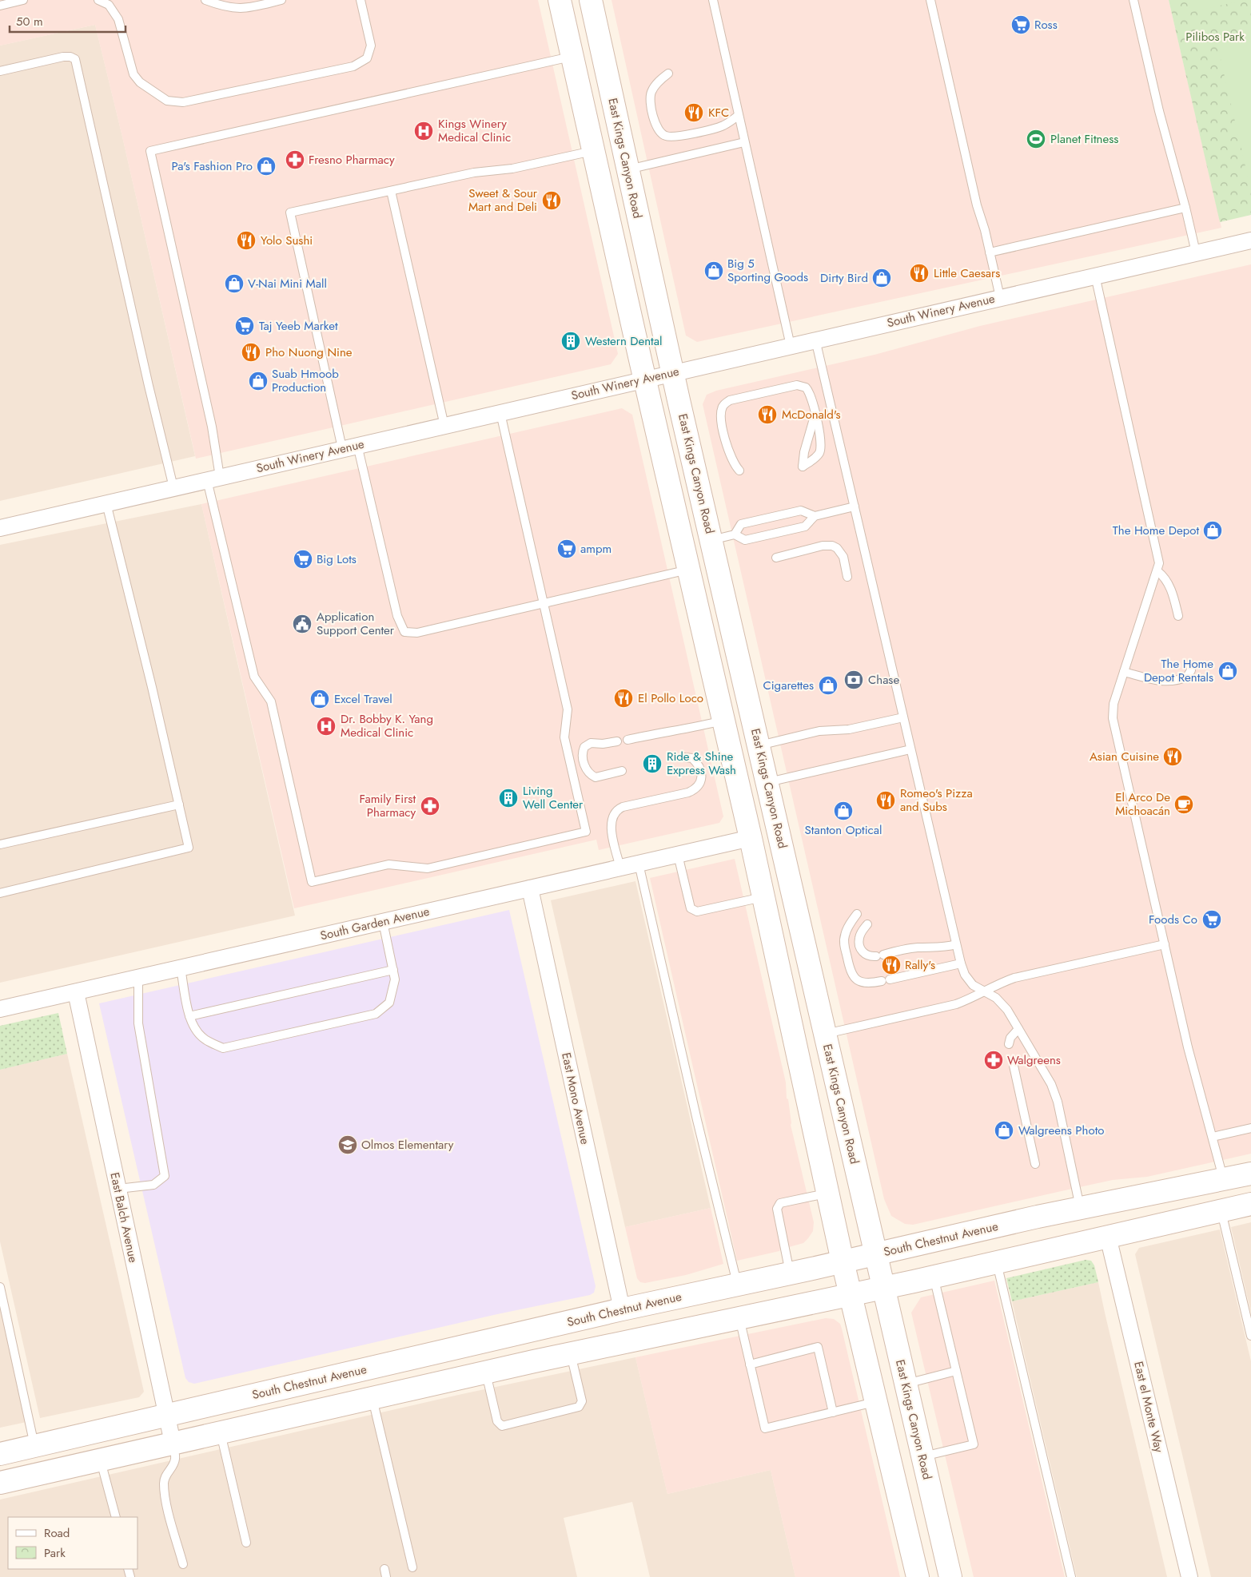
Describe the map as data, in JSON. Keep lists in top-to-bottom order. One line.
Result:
{"streets":{"main road":["East Kings Canyon Road","South Chestnut Avenue"],"street":["South Winery Avenue","South Garden Avenue","East Mono Avenue","East Balch Avenue","East el Monte Way"]},"crossings":[["East Kings Canyon Road","South Winery Avenue"],["East Kings Canyon Road","South Chestnut Avenue"],["South Garden Avenue","East Mono Avenue"],["South Garden Avenue","East Balch Avenue"],["East Mono Avenue","South Chestnut Avenue"],["East Balch Avenue","South Chestnut Avenue"]],"parks":["Pilibos Park"],"places":{"supermarket":["Ross","Taj Yeeb Market","ampm","Big Lots","Foods Co"],"restaurant":["KFC","Sweet & Sour Mart and Deli","Yolo Sushi","Little Caesars","Pho Nuong Nine","McDonald's","El Pollo Loco","Asian Cuisine","Romeo's Pizza and Subs","Rally's"],"hospital":["Kings Winery Medical Clinic","Dr. Bobby K. Yang Medical Clinic"],"sports":["Planet Fitness"],"pharmacy":["Fresno Pharmacy","Family First Pharmacy","Walgreens"],"shop":["Pa's Fashion Pro","Big 5 Sporting Goods","Dirty Bird","V-Nai Mini Mall","Suab Hmoob Production","The Home Depot","The Home Depot Rentals","Cigarettes","Excel Travel","Stanton Optical","Walgreens Photo"],"building":["Western Dental","Ride & Shine Express Wash","Living Well Center"],"public building":["Application Support Center"],"bank":["Chase"],"cafe":["El Arco De Michoacán"],"school or university":["Olmos Elementary"]},"legend":["Road","Park"],"scale_bar":"50 m"}
